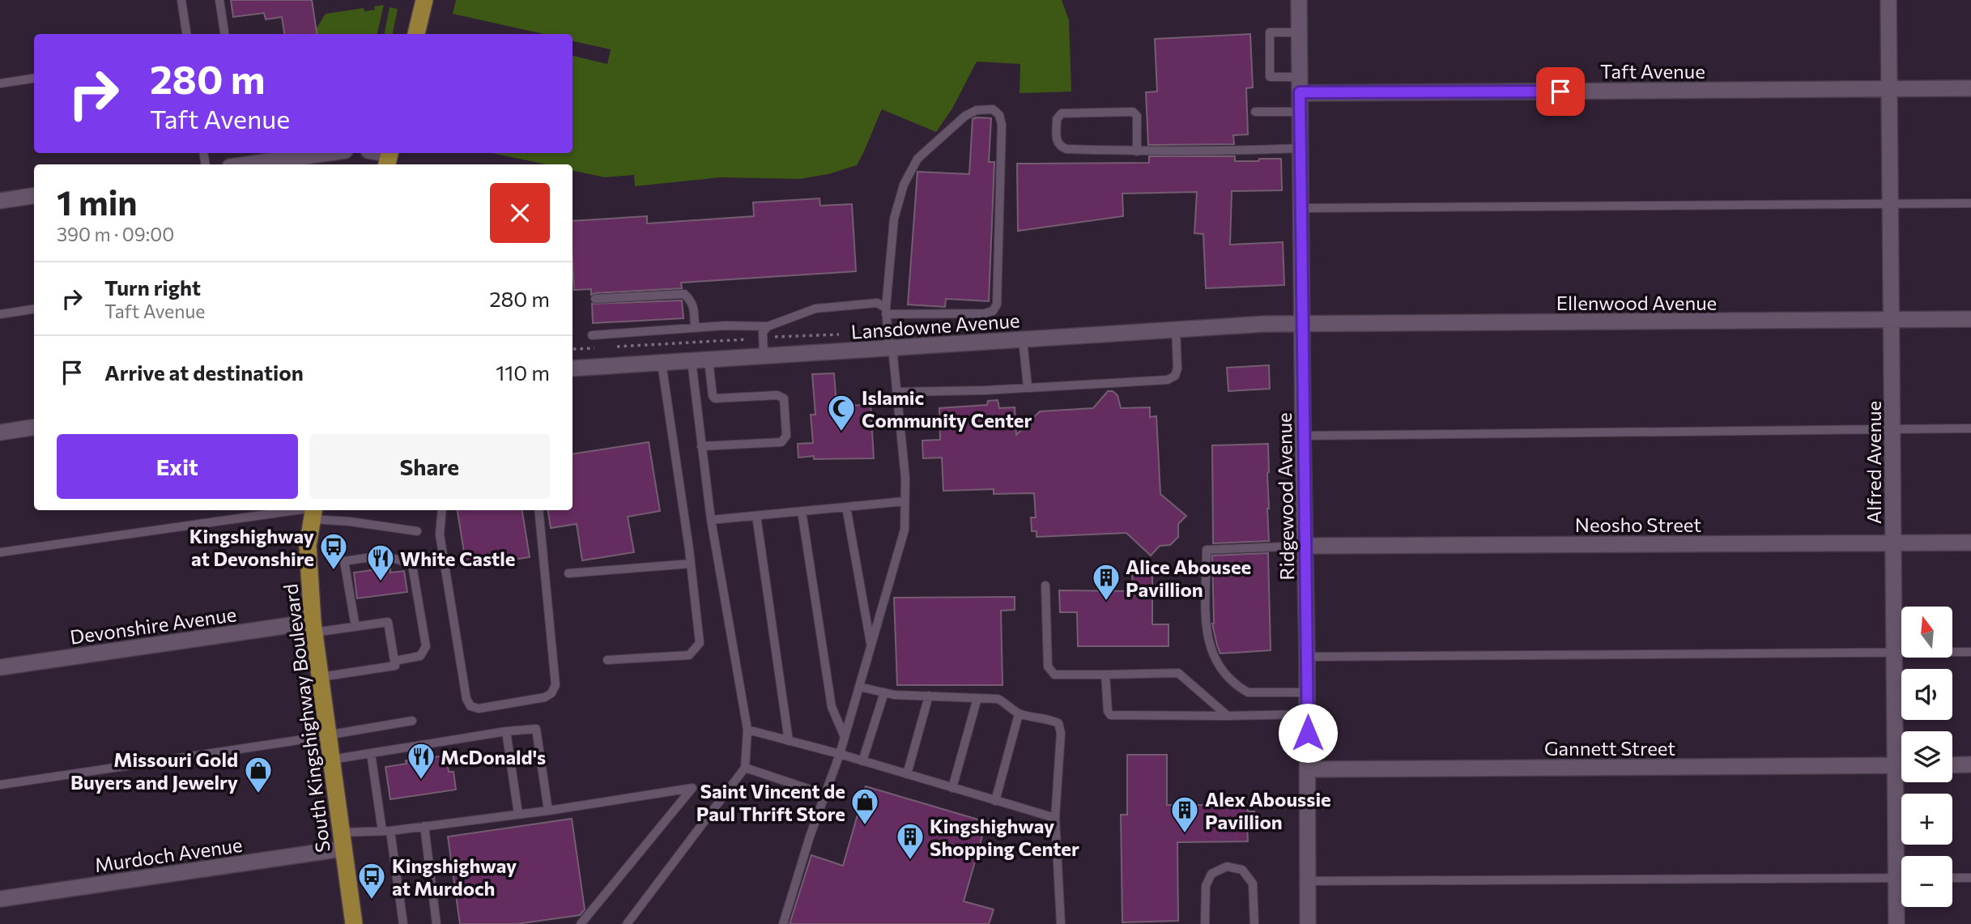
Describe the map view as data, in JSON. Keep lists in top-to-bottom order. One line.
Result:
{"streets":{"main road":["South Kingshighway Boulevard"],"street":["Taft Avenue","Ellenwood Avenue","Lansdowne Avenue","Alfred Avenue","Ridgewood Avenue","Neosho Street","Devonshire Avenue","Gannett Street","Murdoch Avenue"]},"crossings":[["Taft Avenue","Alfred Avenue"],["Taft Avenue","Ridgewood Avenue"],["Ellenwood Avenue","Lansdowne Avenue"],["Ellenwood Avenue","Alfred Avenue"],["Ellenwood Avenue","Ridgewood Avenue"],["Lansdowne Avenue","Ridgewood Avenue"],["Alfred Avenue","Neosho Street"],["Ridgewood Avenue","Neosho Street"],["Ridgewood Avenue","Gannett Street"],["Devonshire Avenue","South Kingshighway Boulevard"],["South Kingshighway Boulevard","Murdoch Avenue"]],"places":{"mosque":["Islamic Community Center"],"bus stop":["Kingshighway at Devonshire","Kingshighway at Murdoch"],"restaurant":["White Castle","McDonald's"],"building":["Alice Abousee Pavillion","Alex Aboussie Pavillion","Kingshighway Shopping Center"],"shop":["Missouri Gold Buyers and Jewelry","Saint Vincent de Paul Thrift Store"]},"north":"top","page":{"turn":["280 m","Taft Avenue"],"heading":["1 min","390 m · 09:00"],"list":[{"name":"Turn right","note":"Taft Avenue","value":"280 m"},{"name":"Arrive at destination","value":"110 m"}],"buttons":["Exit","Share"],"map_buttons":["+","−"]}}
